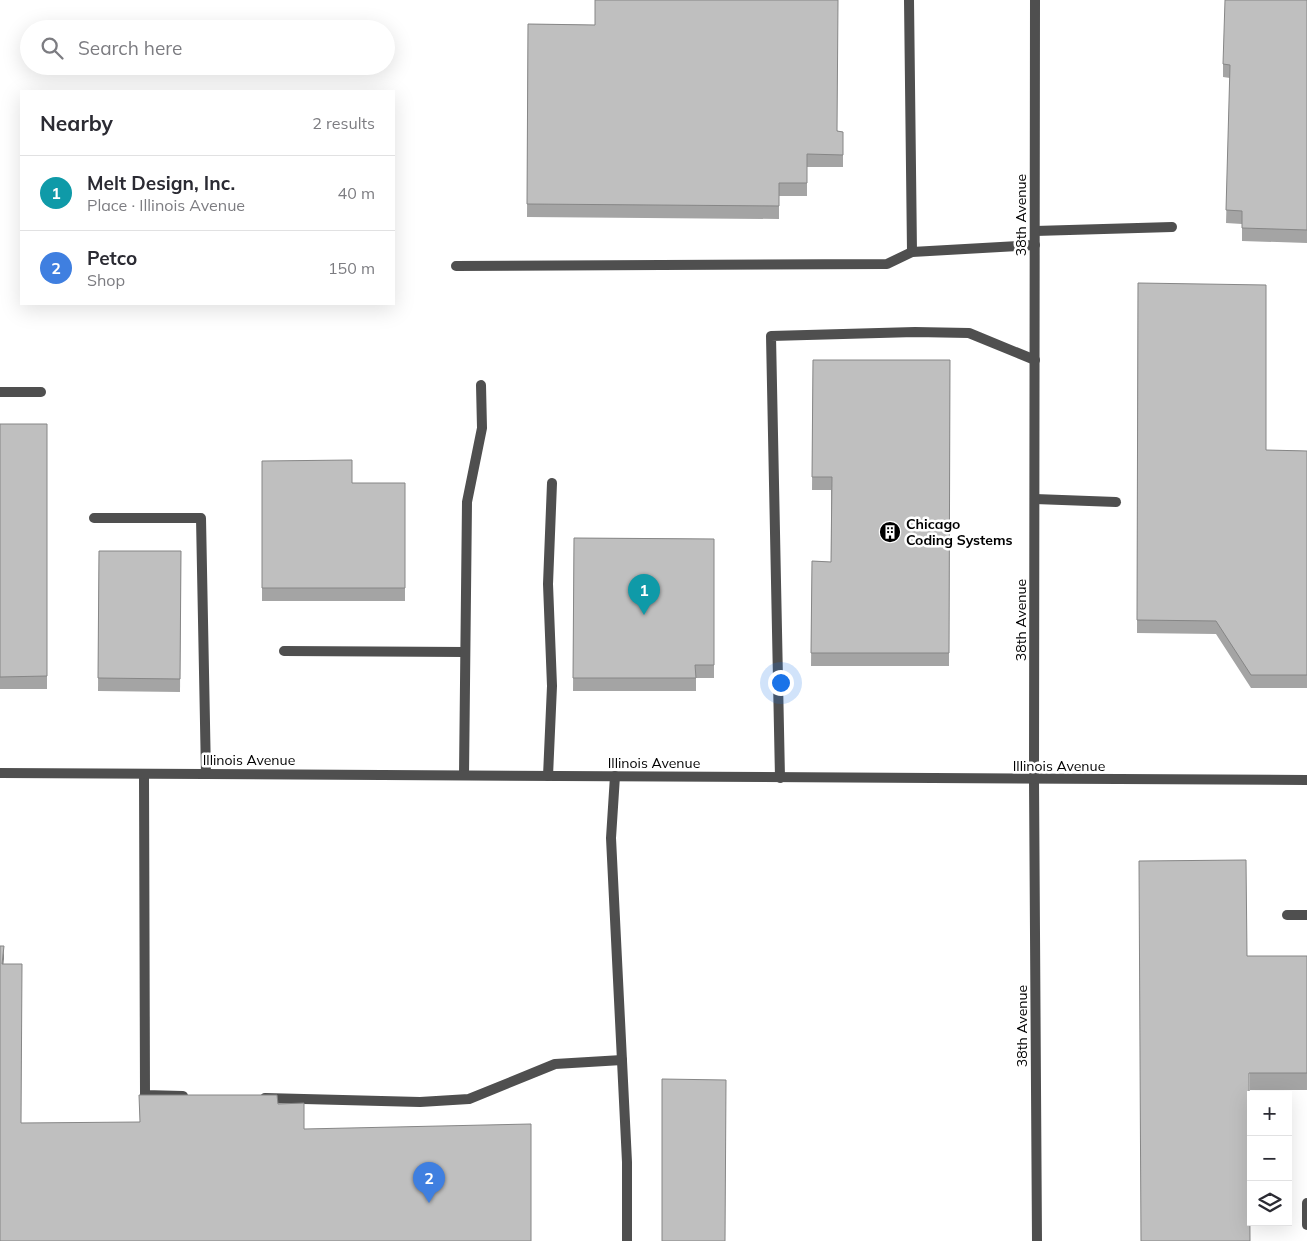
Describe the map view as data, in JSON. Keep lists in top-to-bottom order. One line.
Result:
{"streets":{"street":["38th Avenue","Illinois Avenue"]},"crossings":[["38th Avenue","Illinois Avenue"]],"places":{"building":["Chicago Coding Systems"]},"page":{"search":"Search here","heading":["Nearby","2 results"],"list":[{"mark":"1","name":"Melt Design, Inc.","note":"Place · Illinois Avenue","value":"40 m"},{"mark":"2","name":"Petco","note":"Shop","value":"150 m"}],"pins":["1","2"],"map_buttons":["+","−"]}}
